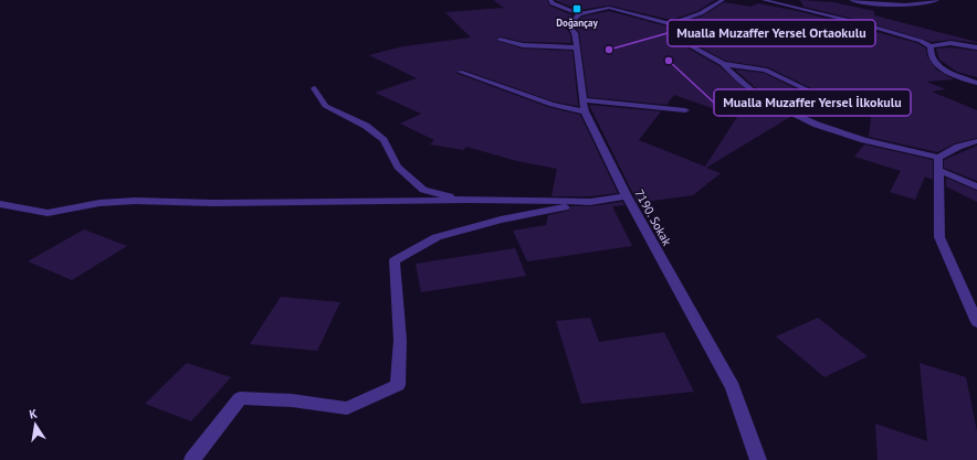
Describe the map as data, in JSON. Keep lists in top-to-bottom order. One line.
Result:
{"streets":{"street":["7190. Sokak"]},"places":{"transit":["Doğançay"],"other":["Mualla Muzaffer Yersel Ortaokulu","Mualla Muzaffer Yersel İlkokulu"]},"north":"top"}
